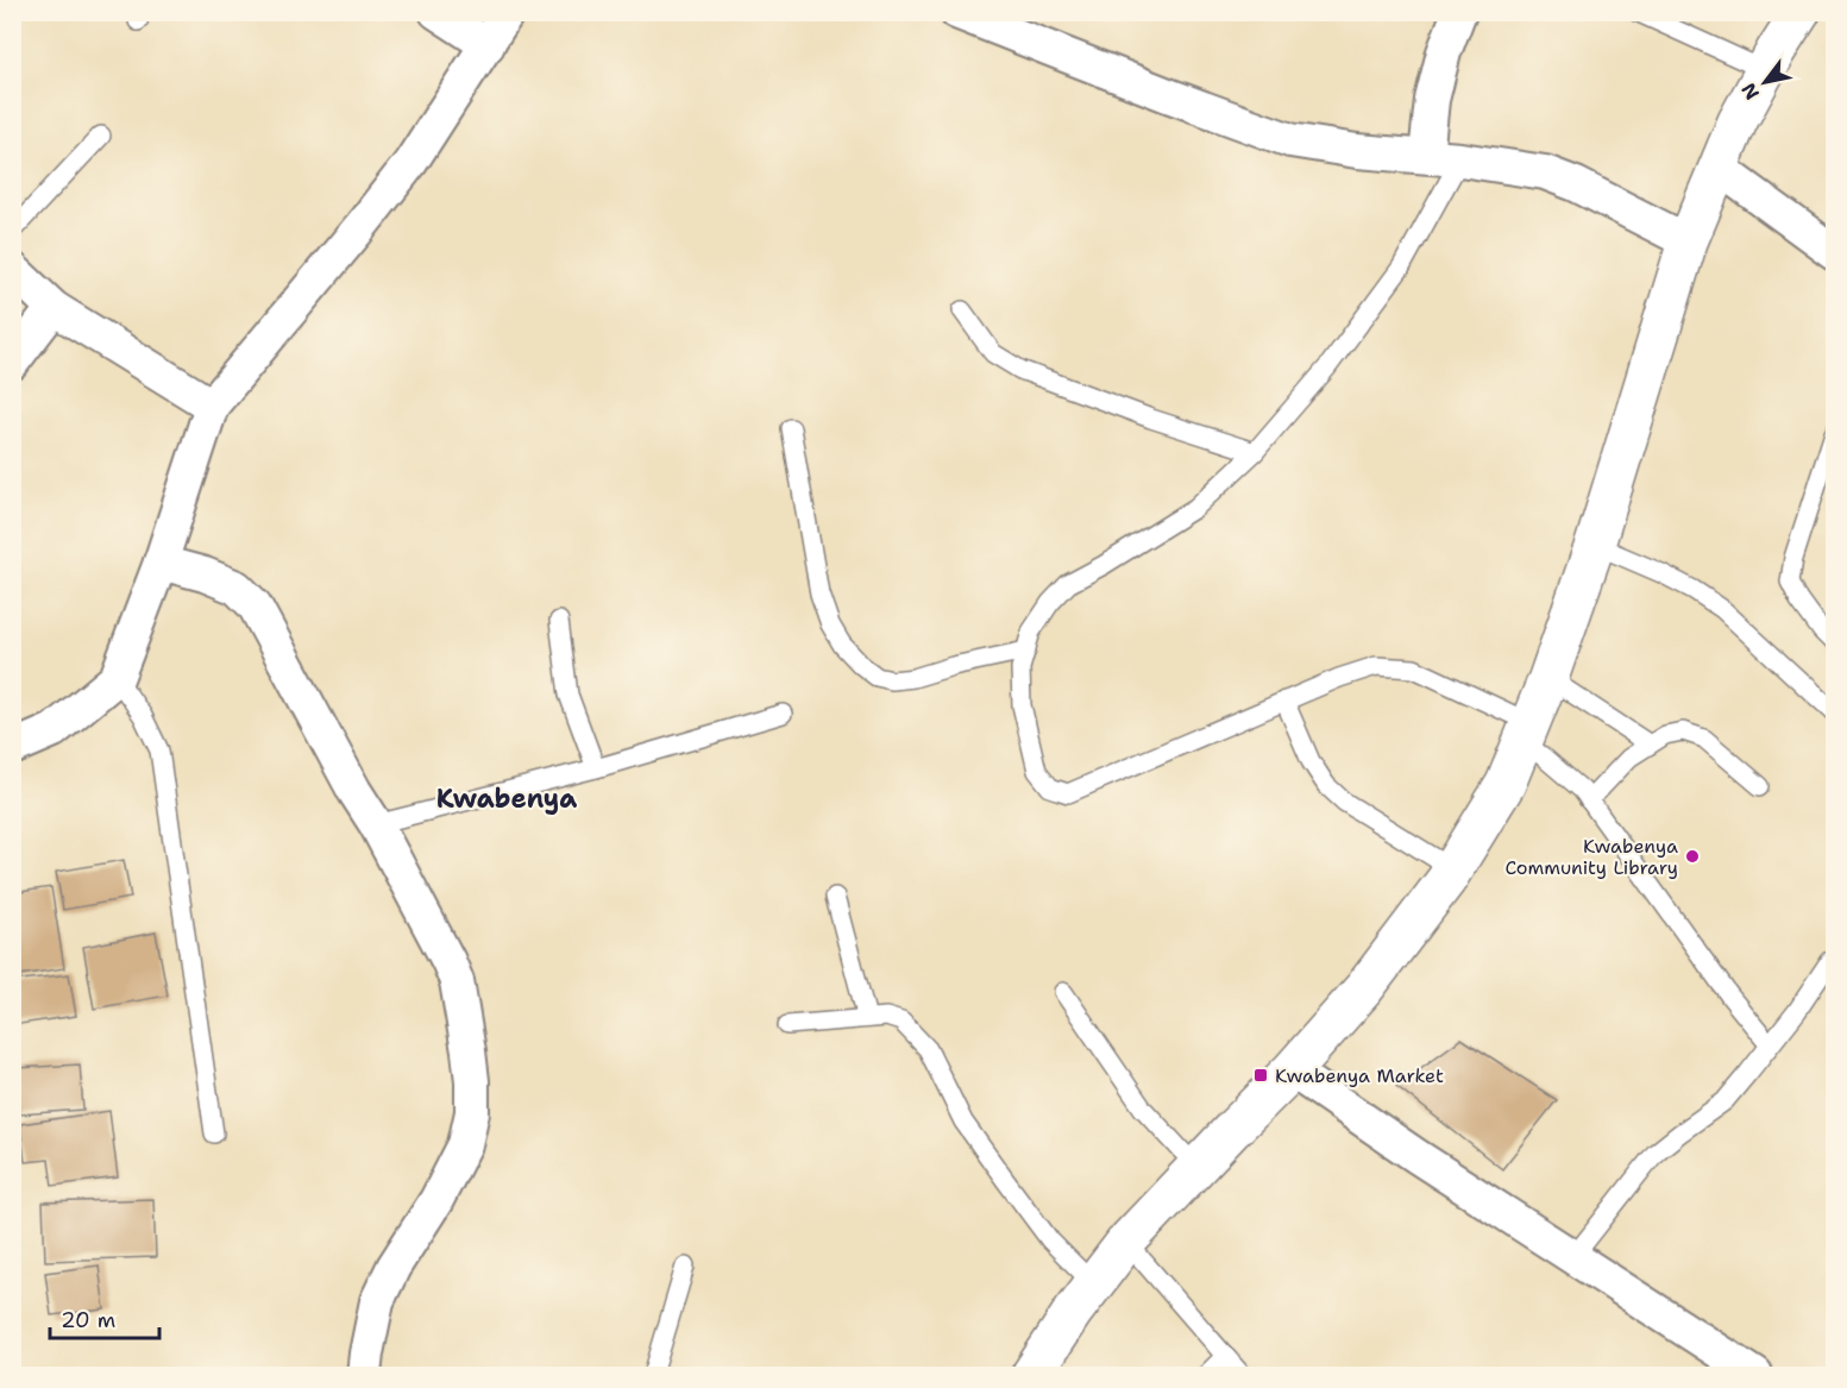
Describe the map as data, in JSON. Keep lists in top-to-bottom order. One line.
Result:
{"districts":["Kwabenya"],"places":{"other":["Kwabenya Community Library"],"transit":["Kwabenya Market"]},"scale_bar":"20 m","north":"bottom left"}
